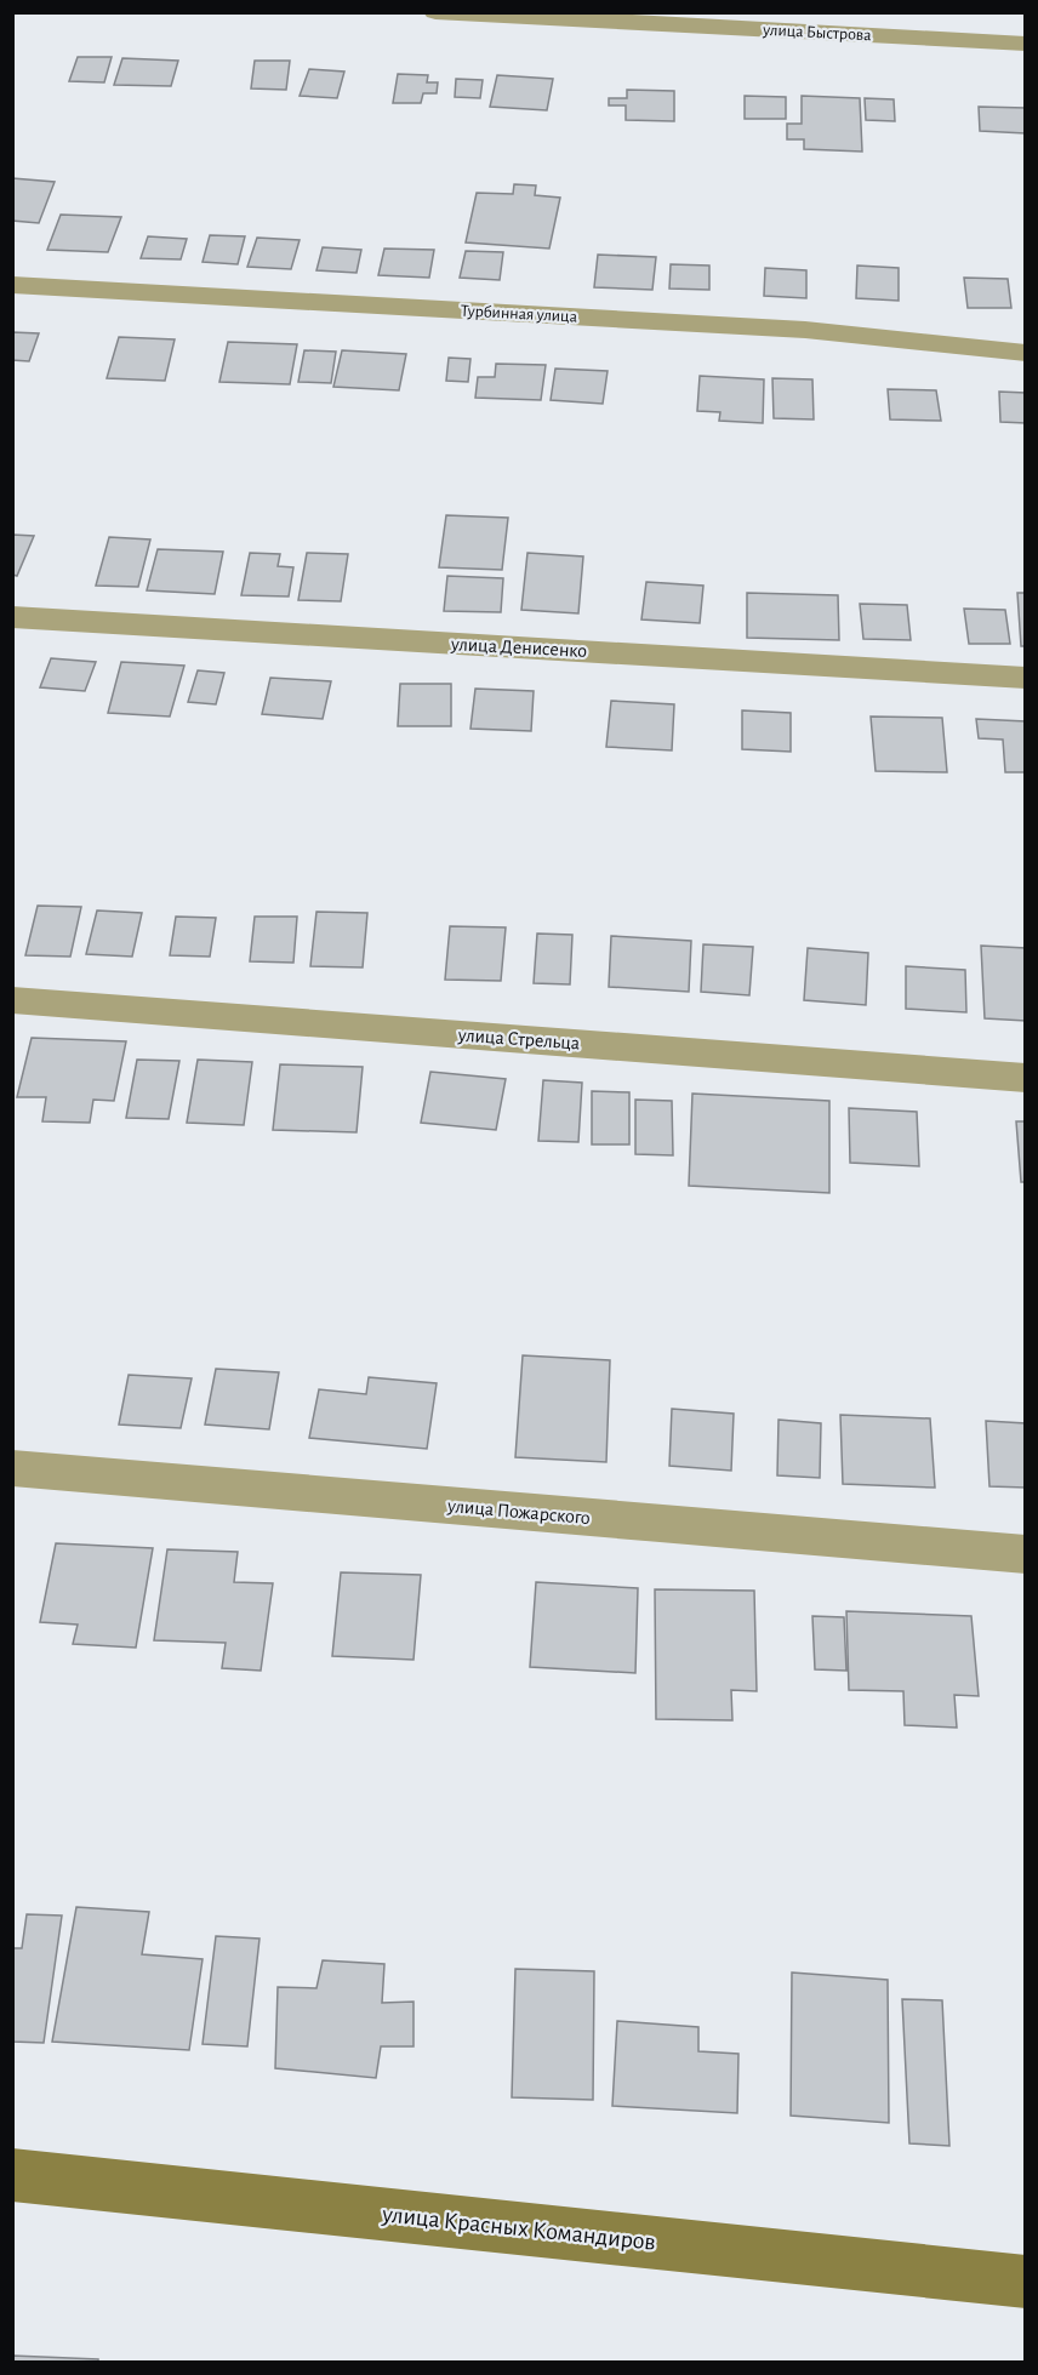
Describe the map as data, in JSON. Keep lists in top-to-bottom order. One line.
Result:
{"streets":{"street":["улица Быстрова","Турбинная улица","улица Денисенко","улица Стрельца","улица Пожарского","улица Красных Командиров"]}}
